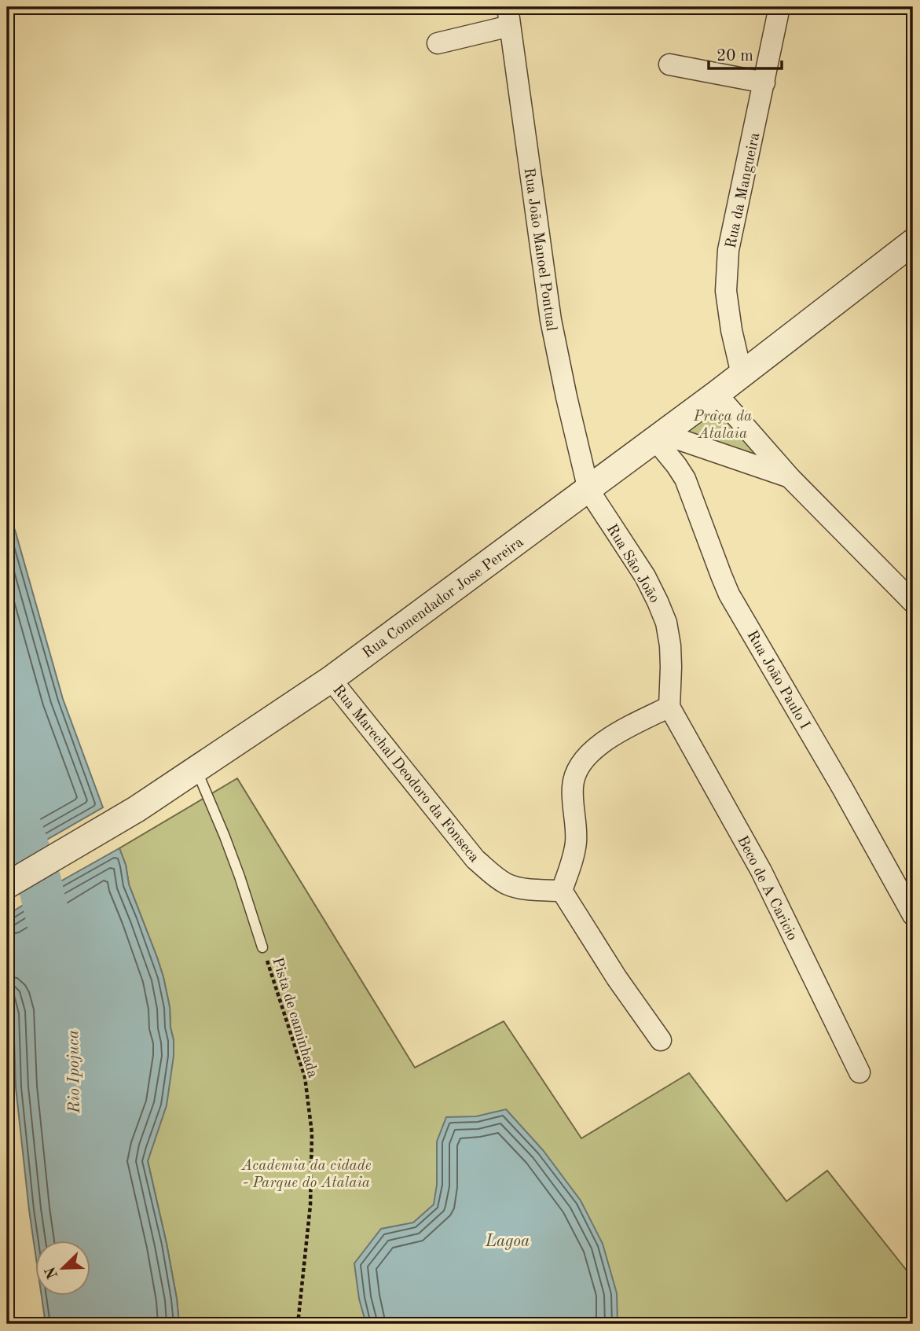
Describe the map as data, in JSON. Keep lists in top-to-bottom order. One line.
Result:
{"streets":{"street":["Rua da Mangueira","Rua João Manoel Pontual","Rua São João","Rua Comendador Jose Pereira","Rua João Paulo I","Rua Marechal Deodoro da Fonseca","Beco de A Caricio"],"path":["Pista de caminhada"]},"crossings":[["Rua da Mangueira","Rua Comendador Jose Pereira"],["Rua João Manoel Pontual","Rua São João"],["Rua João Manoel Pontual","Rua Comendador Jose Pereira"],["Rua São João","Rua Comendador Jose Pereira"],["Rua São João","Beco de A Caricio"],["Rua Comendador Jose Pereira","Rua João Paulo I"],["Rua Comendador Jose Pereira","Rua Marechal Deodoro da Fonseca"]],"water":["Rio Ipojuca","Lagoa"],"parks":["Praça da Atalaia","Academia da cidade - Parque do Atalaia"],"scale_bar":"20 m","north":"bottom left"}
